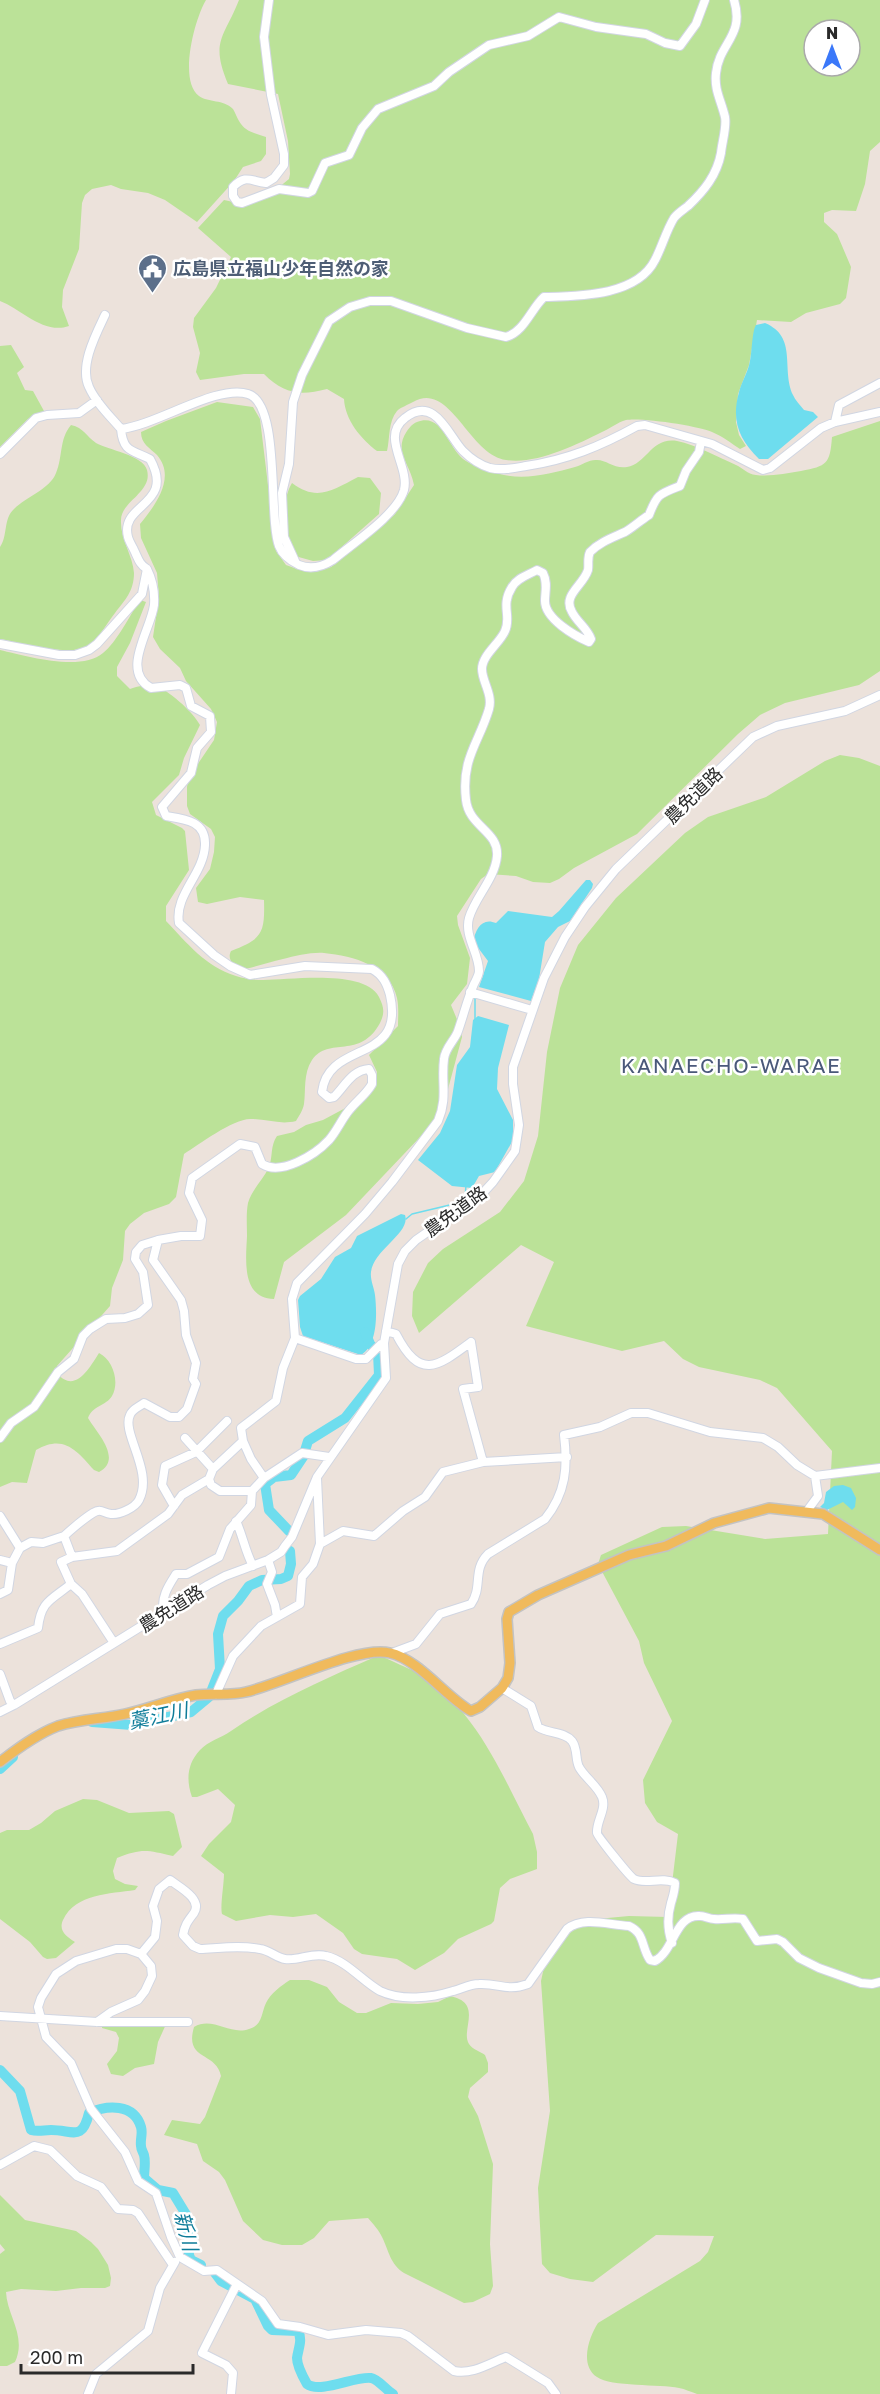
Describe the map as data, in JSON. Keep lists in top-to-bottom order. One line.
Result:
{"streets":{"street":["農免道路"]},"districts":["KANAECHO-WARAE"],"water":["藁江川","新川"],"places":{"public building":["広島県立福山少年自然の家"]},"scale_bar":"200 m","north":"top"}
